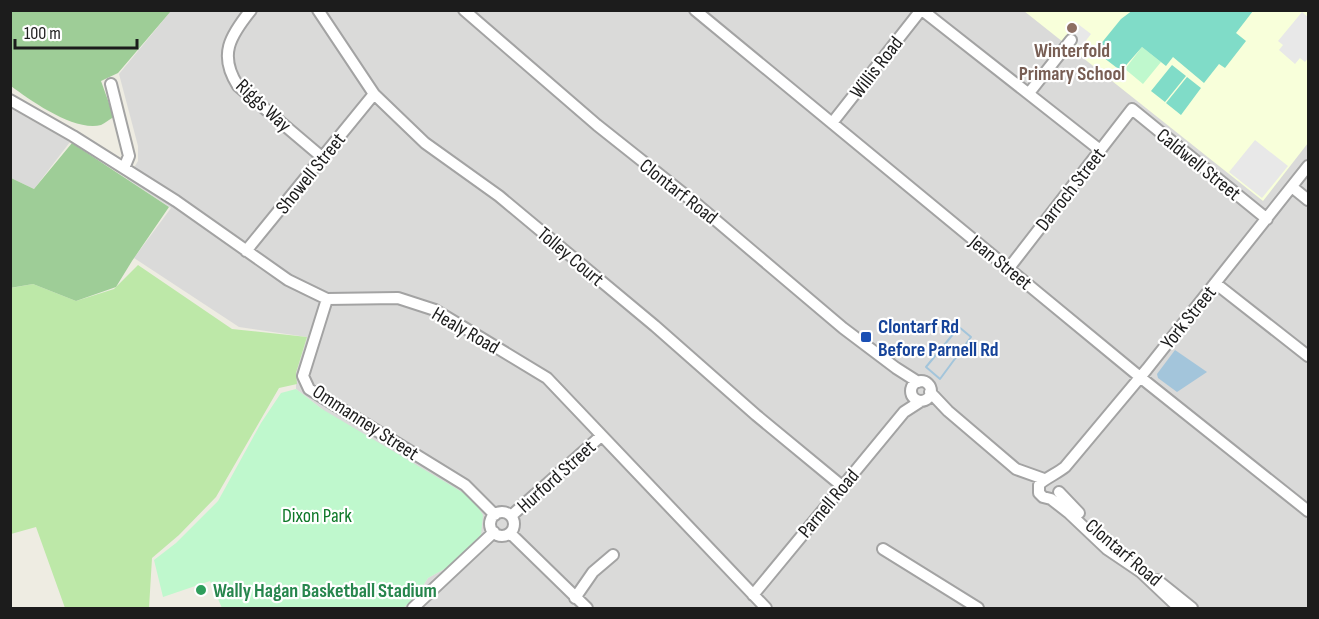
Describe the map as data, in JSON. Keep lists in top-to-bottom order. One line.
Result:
{"streets":{"street":["Willis Road","Riggs Way","Caldwell Street","Showell Street","Darroch Street","Clontarf Road","Tolley Court","Jean Street","York Street","Healy Road","Ommanney Street","Hurford Street","Parnell Road"]},"crossings":[["Willis Road","Jean Street"],["Riggs Way","Showell Street"],["Caldwell Street","Darroch Street"],["Caldwell Street","York Street"],["Showell Street","Tolley Court"],["Showell Street","Healy Road"],["Darroch Street","Jean Street"],["Clontarf Road","York Street"],["Clontarf Road","Parnell Road"],["Tolley Court","Parnell Road"],["Jean Street","York Street"],["Healy Road","Ommanney Street"],["Healy Road","Hurford Street"],["Healy Road","Parnell Road"],["Ommanney Street","Hurford Street"]],"parks":["Dixon Park"],"places":{"other":["Winterfold Primary School","Wally Hagan Basketball Stadium"],"transit":["Clontarf Rd Before Parnell Rd"]},"scale_bar":"100 m"}
